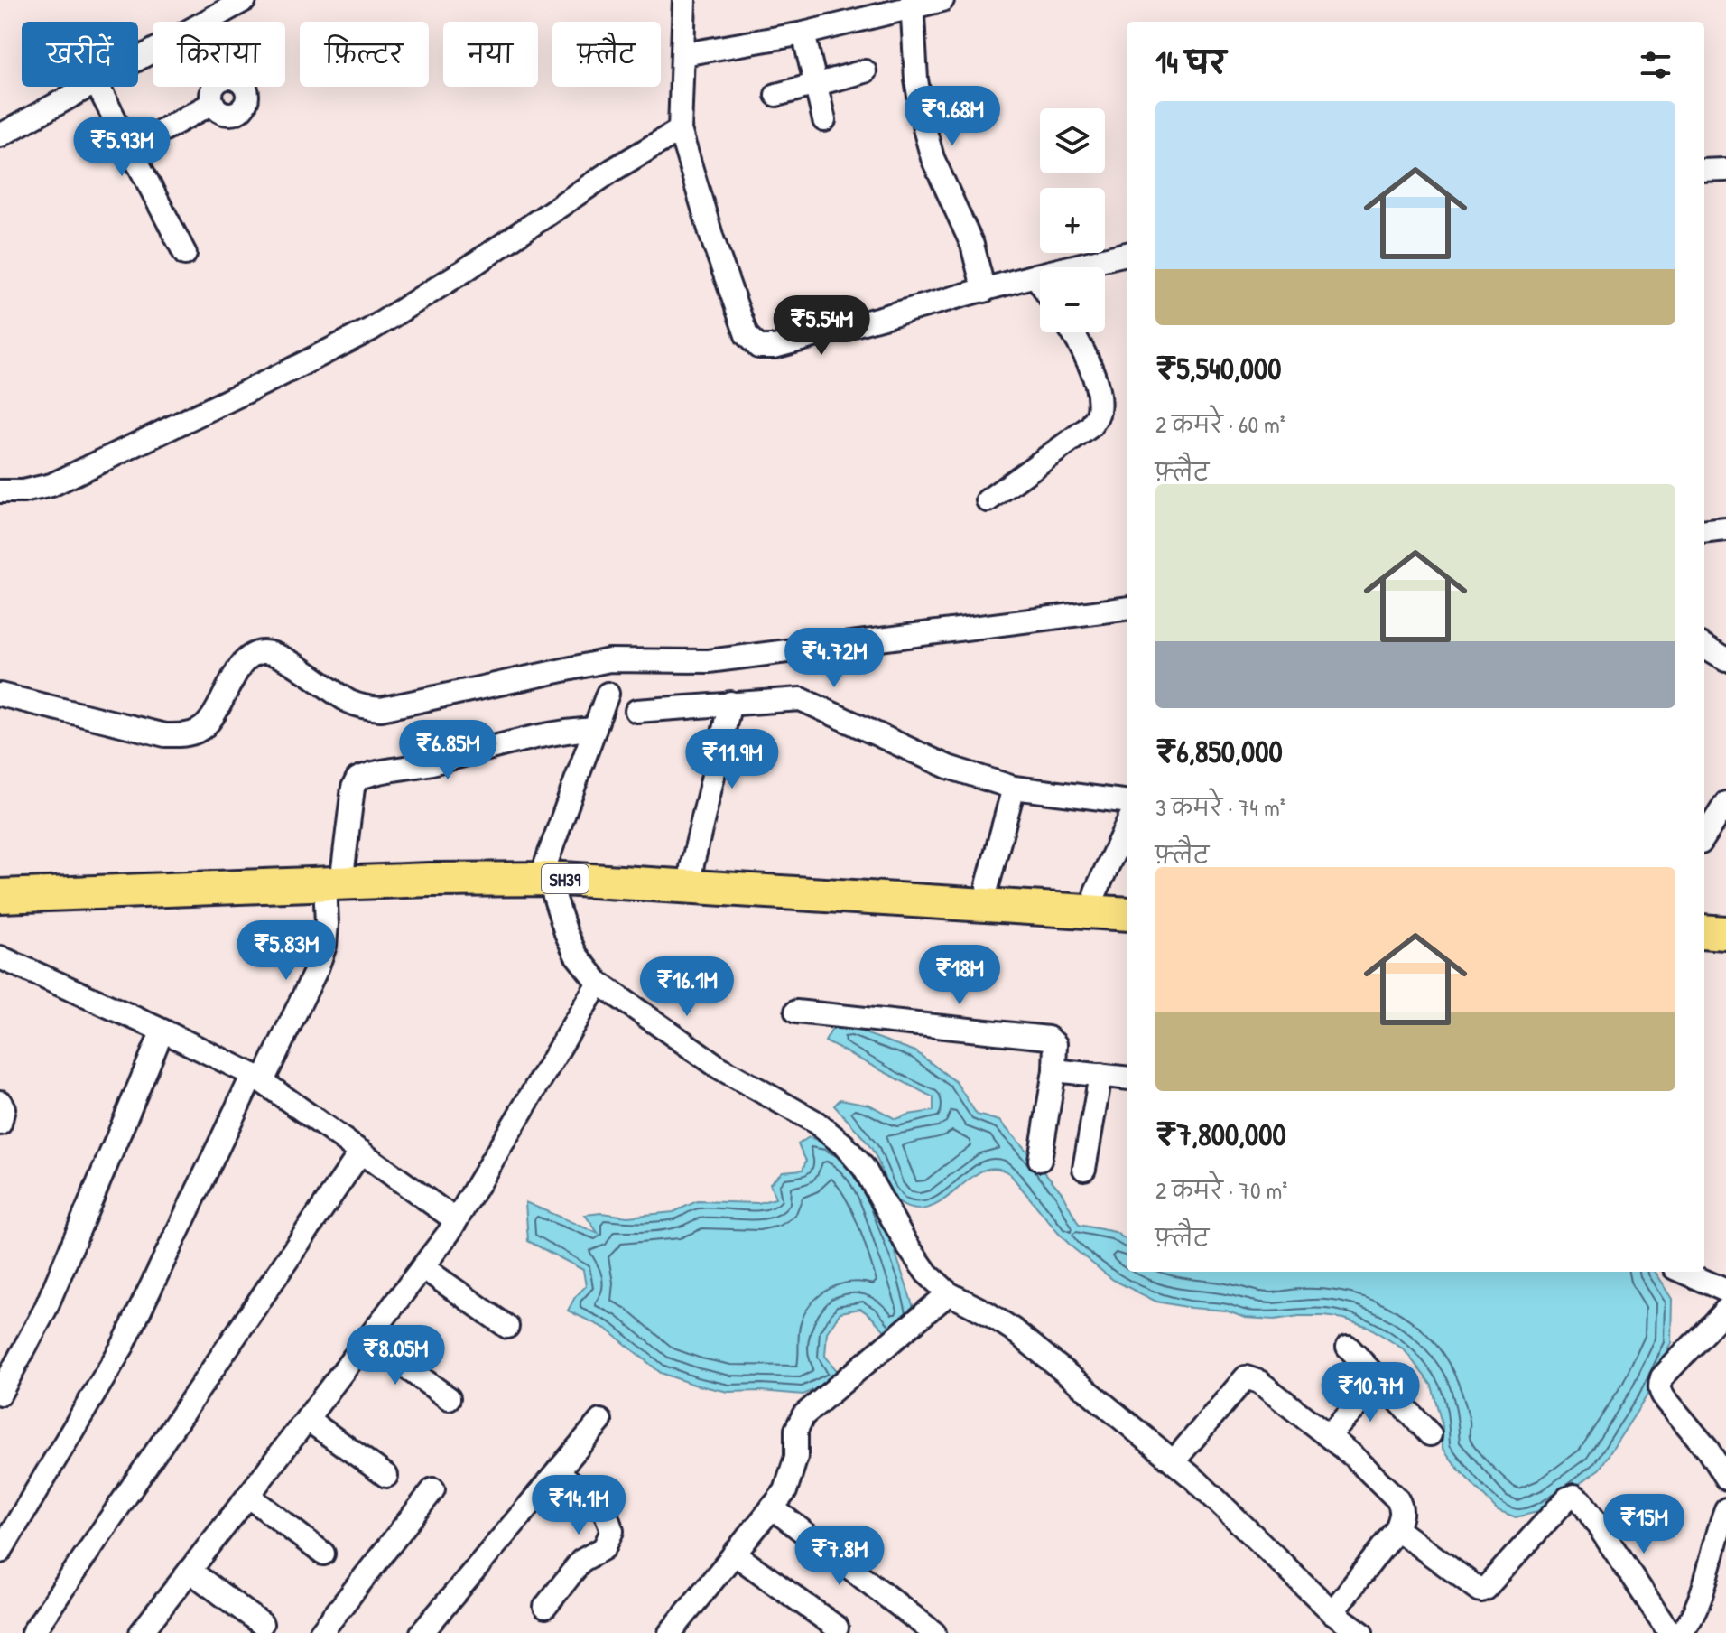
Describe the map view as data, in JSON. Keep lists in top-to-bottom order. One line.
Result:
{"streets":{"main road":["SH39"]},"page":{"chip":["खरीदें","किराया","फ़िल्टर","नया","फ़्लैट"],"heading":"14 घर","price":["₹9.68M","₹5.93M","₹5.54M","₹4.72M","₹6.85M","₹11.9M","₹5.83M","₹18M","₹16.1M","₹8.05M","₹10.7M","₹14.1M","₹15M","₹7.8M"],"map_buttons":["+","−"],"list":[{"name":"₹5,540,000","note":"2 कमरे · 60 m² · फ़्लैट"},{"name":"₹6,850,000","note":"3 कमरे · 74 m² · फ़्लैट"},{"name":"₹7,800,000","note":"2 कमरे · 70 m² · फ़्लैट"}]}}
